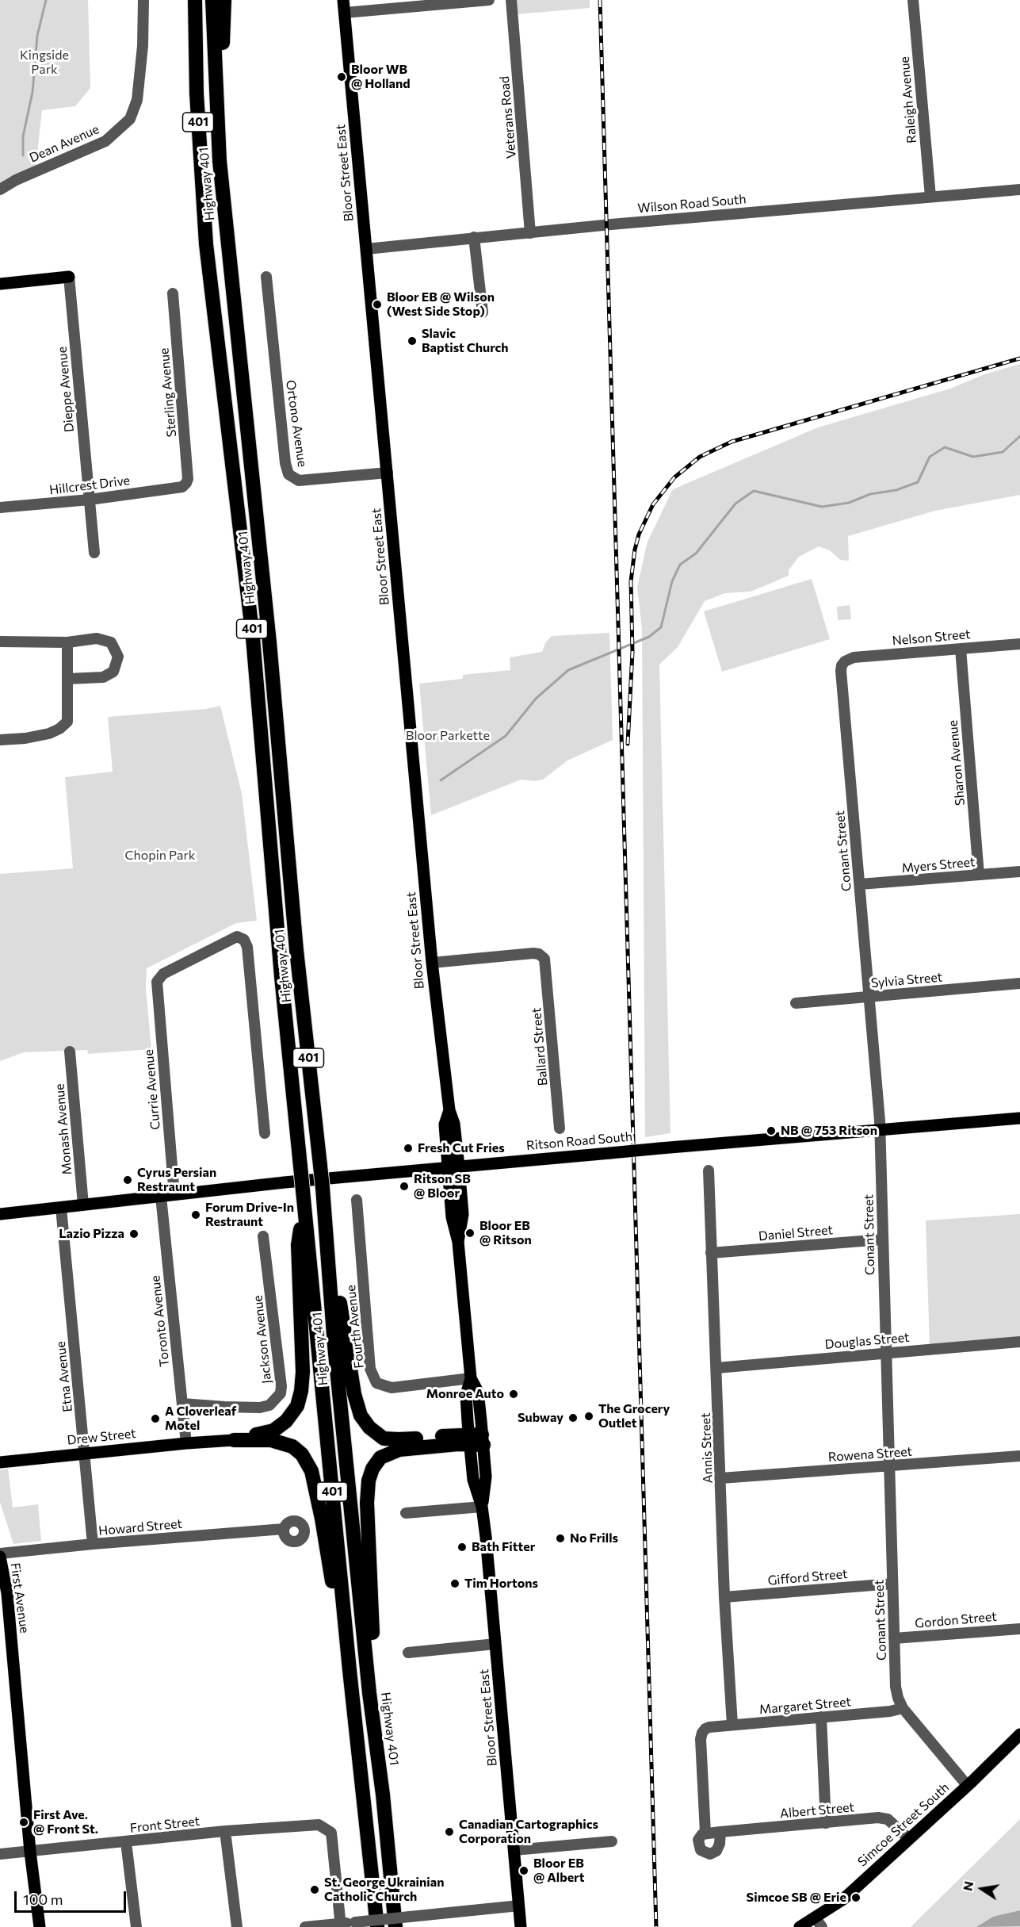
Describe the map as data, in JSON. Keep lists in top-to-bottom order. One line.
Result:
{"streets":{"highway":["401","Highway 401"],"main road":["Bloor Street East","Ritson Road South","Drew Street","First Avenue","Simcoe Street South"],"street":["Raleigh Avenue","Veterans Road","Dean Avenue","Wilson Road South","Dieppe Avenue","Sterling Avenue","Ortono Avenue","Hillcrest Drive","Nelson Street","Sharon Avenue","Conant Street","Myers Street","Sylvia Street","Ballard Street","Currie Avenue","Monash Avenue","Daniel Street","Toronto Avenue","Fourth Avenue","Jackson Avenue","Douglas Street","Etna Avenue","Annis Street","Rowena Street","Howard Street","Gifford Street","Gordon Street","Margaret Street","Albert Street","Front Street"]},"crossings":[["Raleigh Avenue","Wilson Road South"],["Veterans Road","Wilson Road South"],["Bloor Street East","Wilson Road South"],["Bloor Street East","Ortono Avenue"],["Bloor Street East","Ballard Street"],["Bloor Street East","Ritson Road South"],["Bloor Street East","Fourth Avenue"],["Dieppe Avenue","Hillcrest Drive"],["Sterling Avenue","Hillcrest Drive"],["Nelson Street","Sharon Avenue"],["Nelson Street","Conant Street"],["Sharon Avenue","Myers Street"],["Conant Street","Myers Street"],["Conant Street","Sylvia Street"],["Conant Street","Ritson Road South"],["Conant Street","Daniel Street"],["Conant Street","Douglas Street"],["Conant Street","Rowena Street"],["Conant Street","Gifford Street"],["Conant Street","Gordon Street"],["Conant Street","Margaret Street"],["Conant Street","Simcoe Street South"],["Currie Avenue","Ritson Road South"],["Monash Avenue","Ritson Road South"],["Ritson Road South","Toronto Avenue"],["Ritson Road South","Etna Avenue"],["Daniel Street","Annis Street"],["Toronto Avenue","Jackson Avenue"],["Toronto Avenue","Drew Street"],["Douglas Street","Annis Street"],["Etna Avenue","Drew Street"],["Etna Avenue","Howard Street"],["Annis Street","Rowena Street"],["Annis Street","Gifford Street"],["Annis Street","Margaret Street"],["Howard Street","First Avenue"],["First Avenue","Front Street"],["Margaret Street","Albert Street"],["Albert Street","Simcoe Street South"]],"parks":["Kingside Park","Bloor Parkette","Chopin Park"],"places":["Bloor WB @ Holland","Bloor EB @ Wilson (West Side Stop)","Slavic Baptist Church","NB @ 753 Ritson","Fresh Cut Fries","Cyrus Persian Restraunt","Ritson SB @ Bloor","Forum Drive-In Restraunt","Bloor EB @ Ritson","Lazio Pizza","Monroe Auto","The Grocery Outlet","Subway","A Cloverleaf Motel","No Frills","Bath Fitter","Tim Hortons","First Ave. @ Front St.","Canadian Cartographics Corporation","Bloor EB @ Albert","St. George Ukrainian Catholic Church","Simcoe SB @ Erie"],"scale_bar":"100 m","north":"left"}
